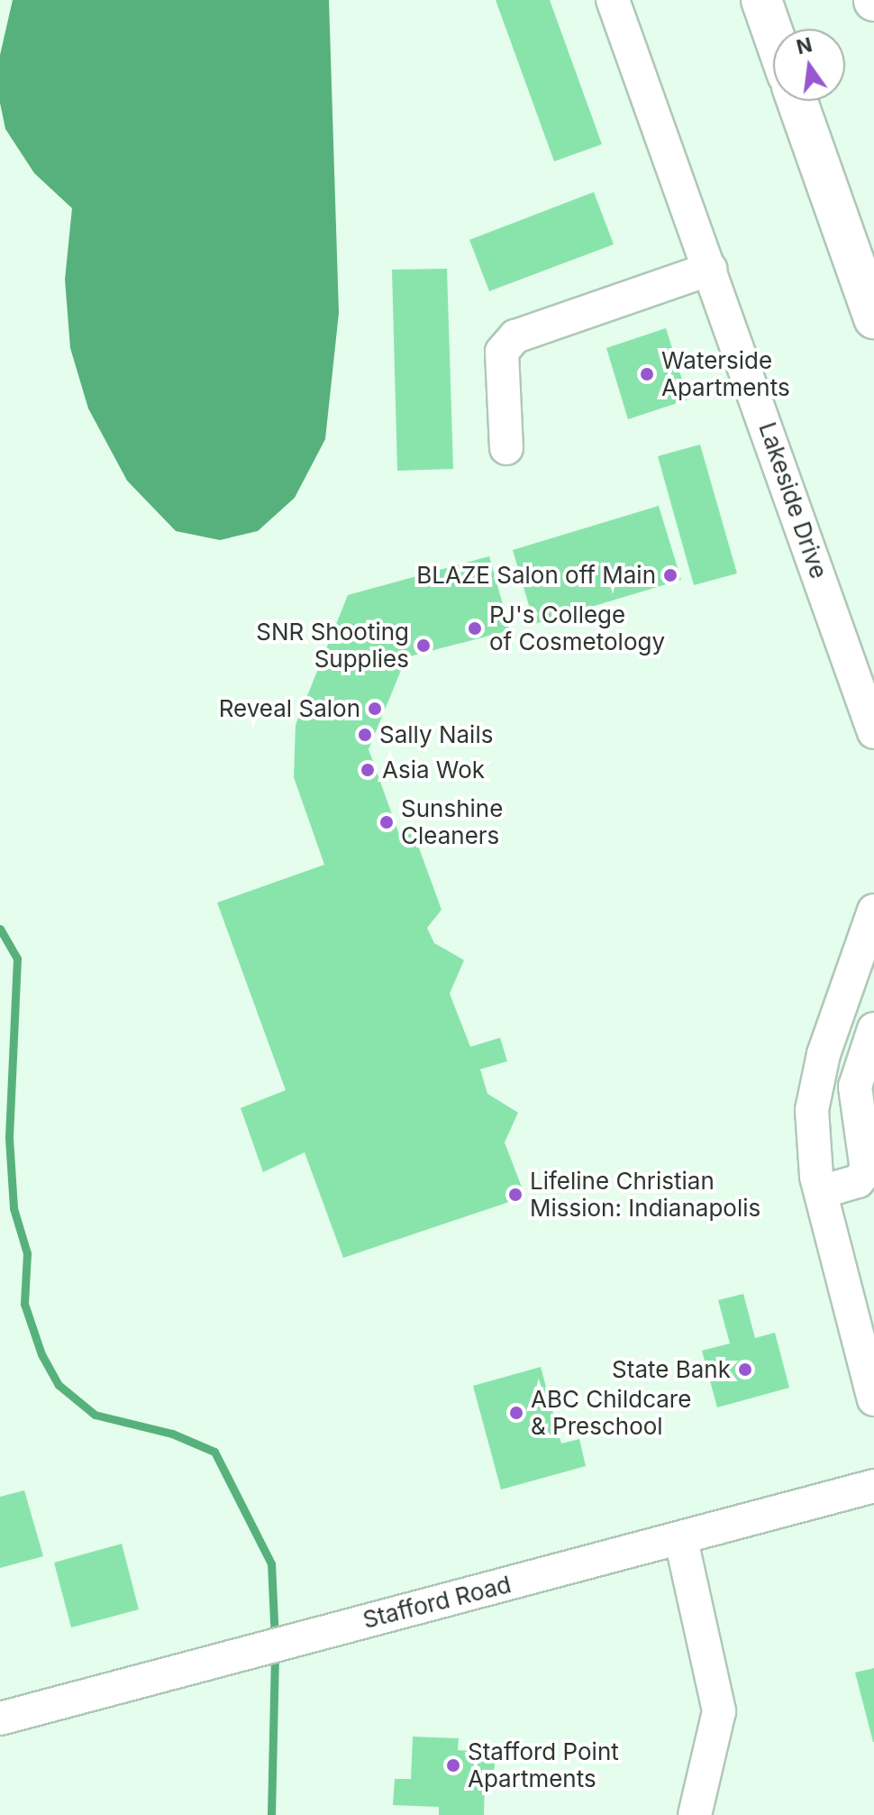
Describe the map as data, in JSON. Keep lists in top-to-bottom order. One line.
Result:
{"streets":{"street":["Lakeside Drive","Stafford Road"]},"places":["Waterside Apartments","BLAZE Salon off Main","PJ's College of Cosmetology","SNR Shooting Supplies","Reveal Salon","Sally Nails","Asia Wok","Sunshine Cleaners","Lifeline Christian Mission: Indianapolis","State Bank","ABC Childcare & Preschool","Stafford Point Apartments"],"north":"top"}
